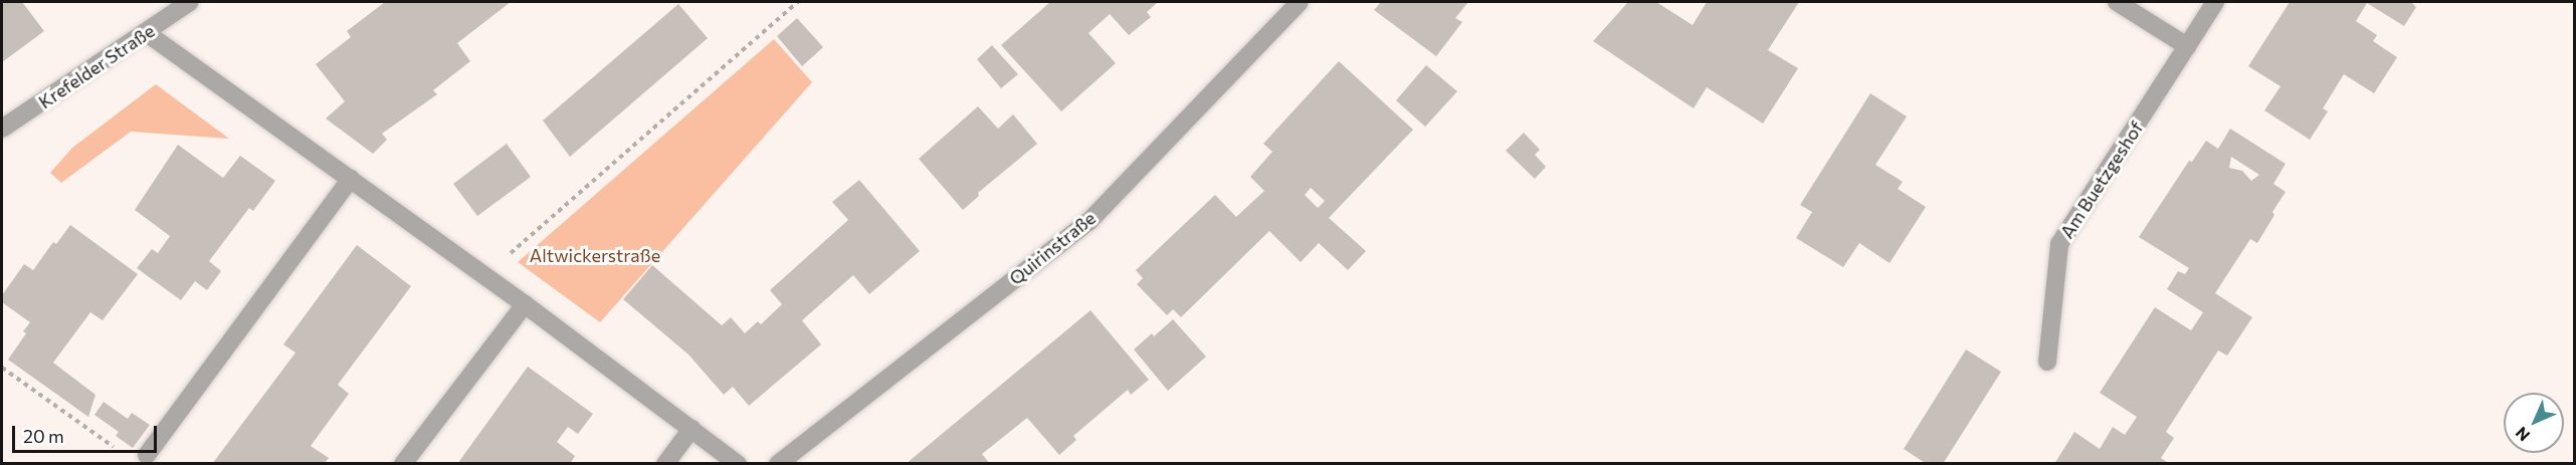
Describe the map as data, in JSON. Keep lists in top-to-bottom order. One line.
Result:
{"streets":{"street":["Krefelder Straße","Am Buetzgeshof","Quirinstraße"]},"parks":["Altwickerstraße"],"scale_bar":"20 m","north":"bottom left"}
